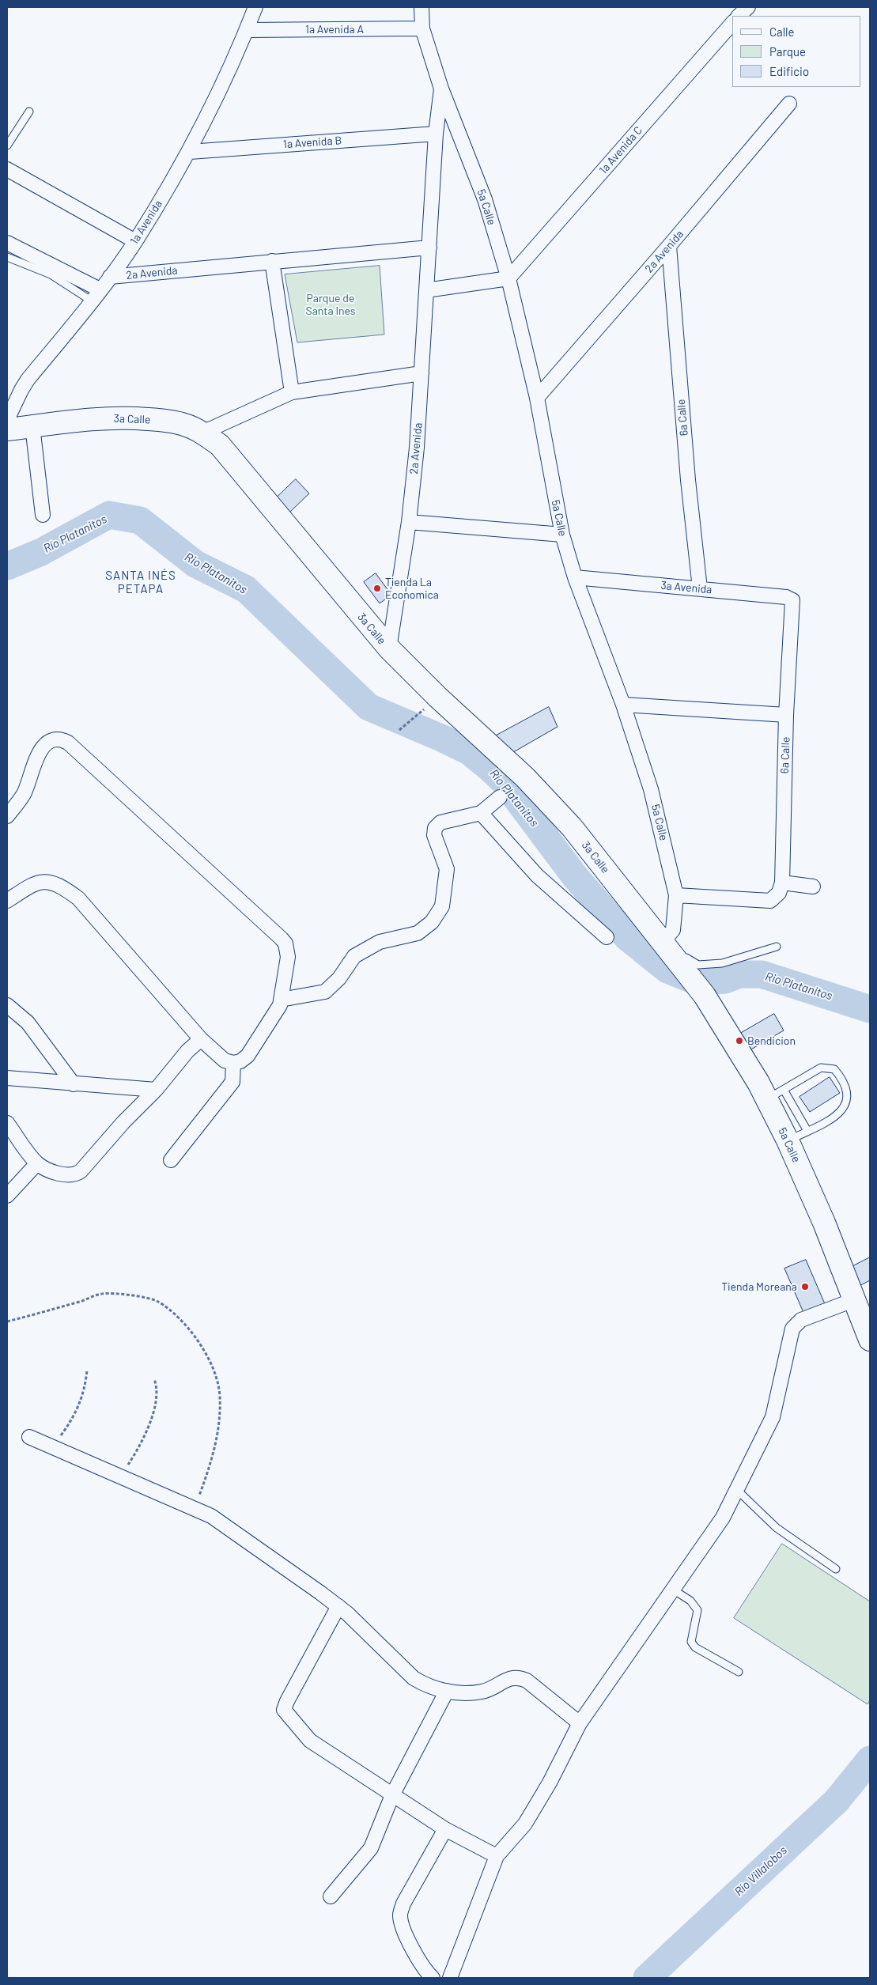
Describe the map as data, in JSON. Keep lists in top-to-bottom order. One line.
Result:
{"streets":{"main road":["5a Calle","3a Calle"],"street":["1a Avenida A","1a Avenida B","1a Avenida C","1a Avenida","2a Avenida","6a Calle","3a Avenida"]},"crossings":[["1a Avenida A","1a Avenida"],["1a Avenida A","2a Avenida"],["1a Avenida B","1a Avenida"],["1a Avenida B","2a Avenida"],["1a Avenida C","5a Calle"],["5a Calle","2a Avenida"],["5a Calle","6a Calle"],["5a Calle","3a Calle"],["5a Calle","3a Avenida"],["1a Avenida","2a Avenida"],["2a Avenida","6a Calle"],["2a Avenida","3a Calle"],["6a Calle","3a Avenida"]],"districts":["SANTA INÉS PETAPA"],"water":["Río Platanitos","Rio Platanitos","Río Villalobos"],"parks":["Parque de Santa Ines"],"places":["Tienda La Economica","Bendicion","Tienda Moreana"],"legend":["Calle","Parque","Edificio"]}
